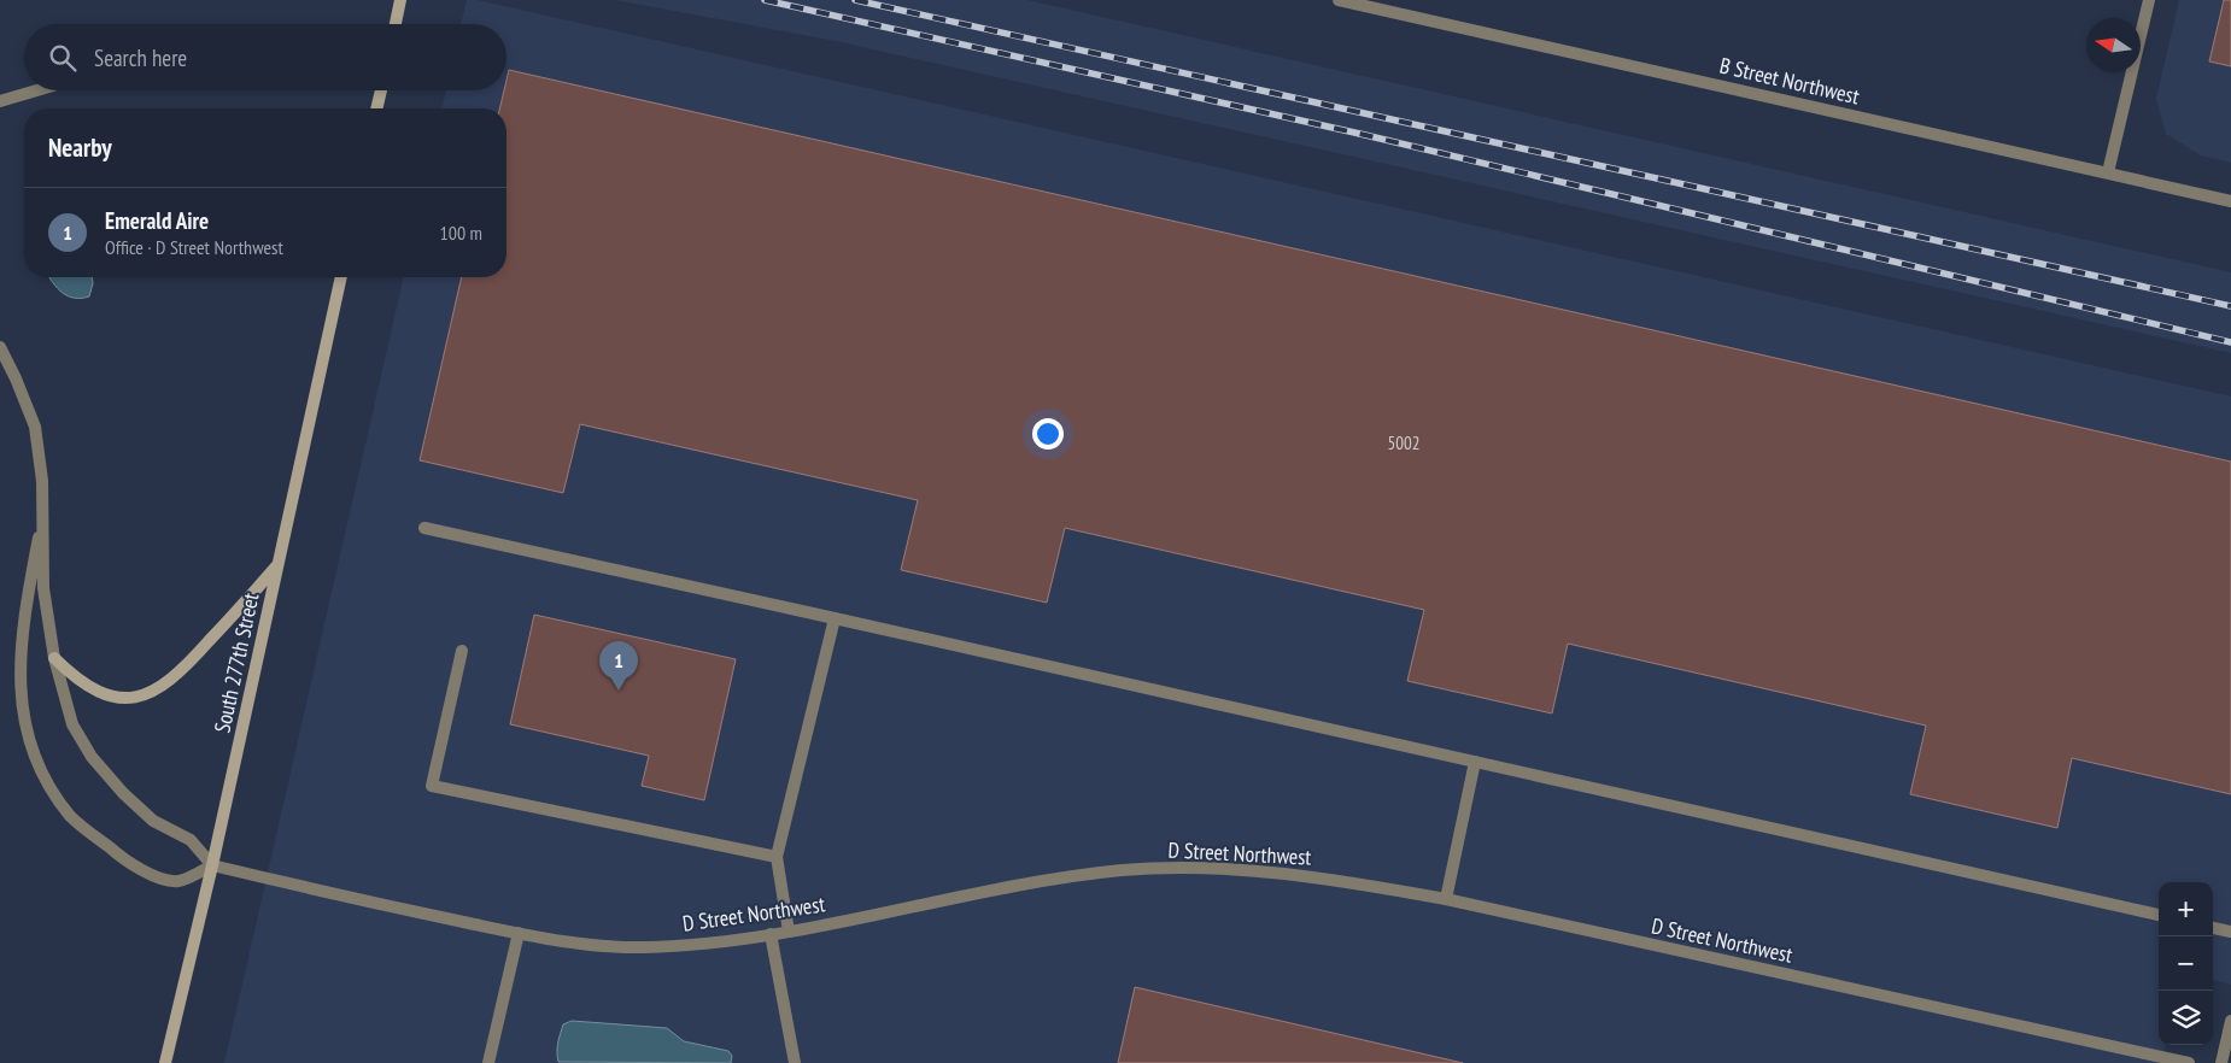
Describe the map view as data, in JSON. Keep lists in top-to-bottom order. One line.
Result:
{"streets":{"main road":["South 277th Street"],"street":["B Street Northwest","D Street Northwest"]},"crossings":[["South 277th Street","D Street Northwest"]],"house_numbers":["5002"],"north":"left","page":{"search":"Search here","heading":"Nearby","list":[{"mark":"1","name":"Emerald Aire","note":"Office · D Street Northwest","value":"100 m"}],"pins":"1","map_buttons":["+","−"]}}
